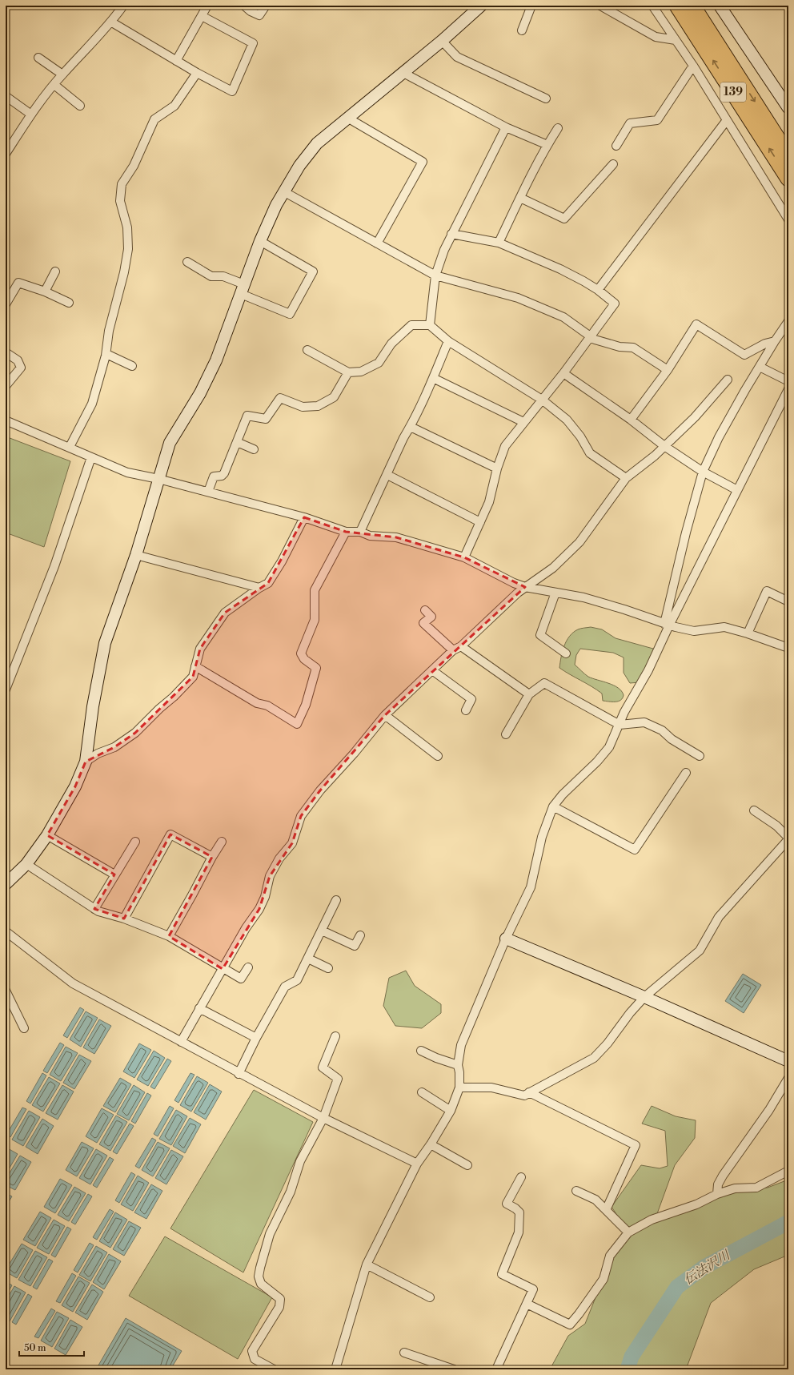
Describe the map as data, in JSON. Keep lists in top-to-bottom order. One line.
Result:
{"streets":{"highway":["139"]},"water":["伝法沢川"],"scale_bar":"50 m"}
